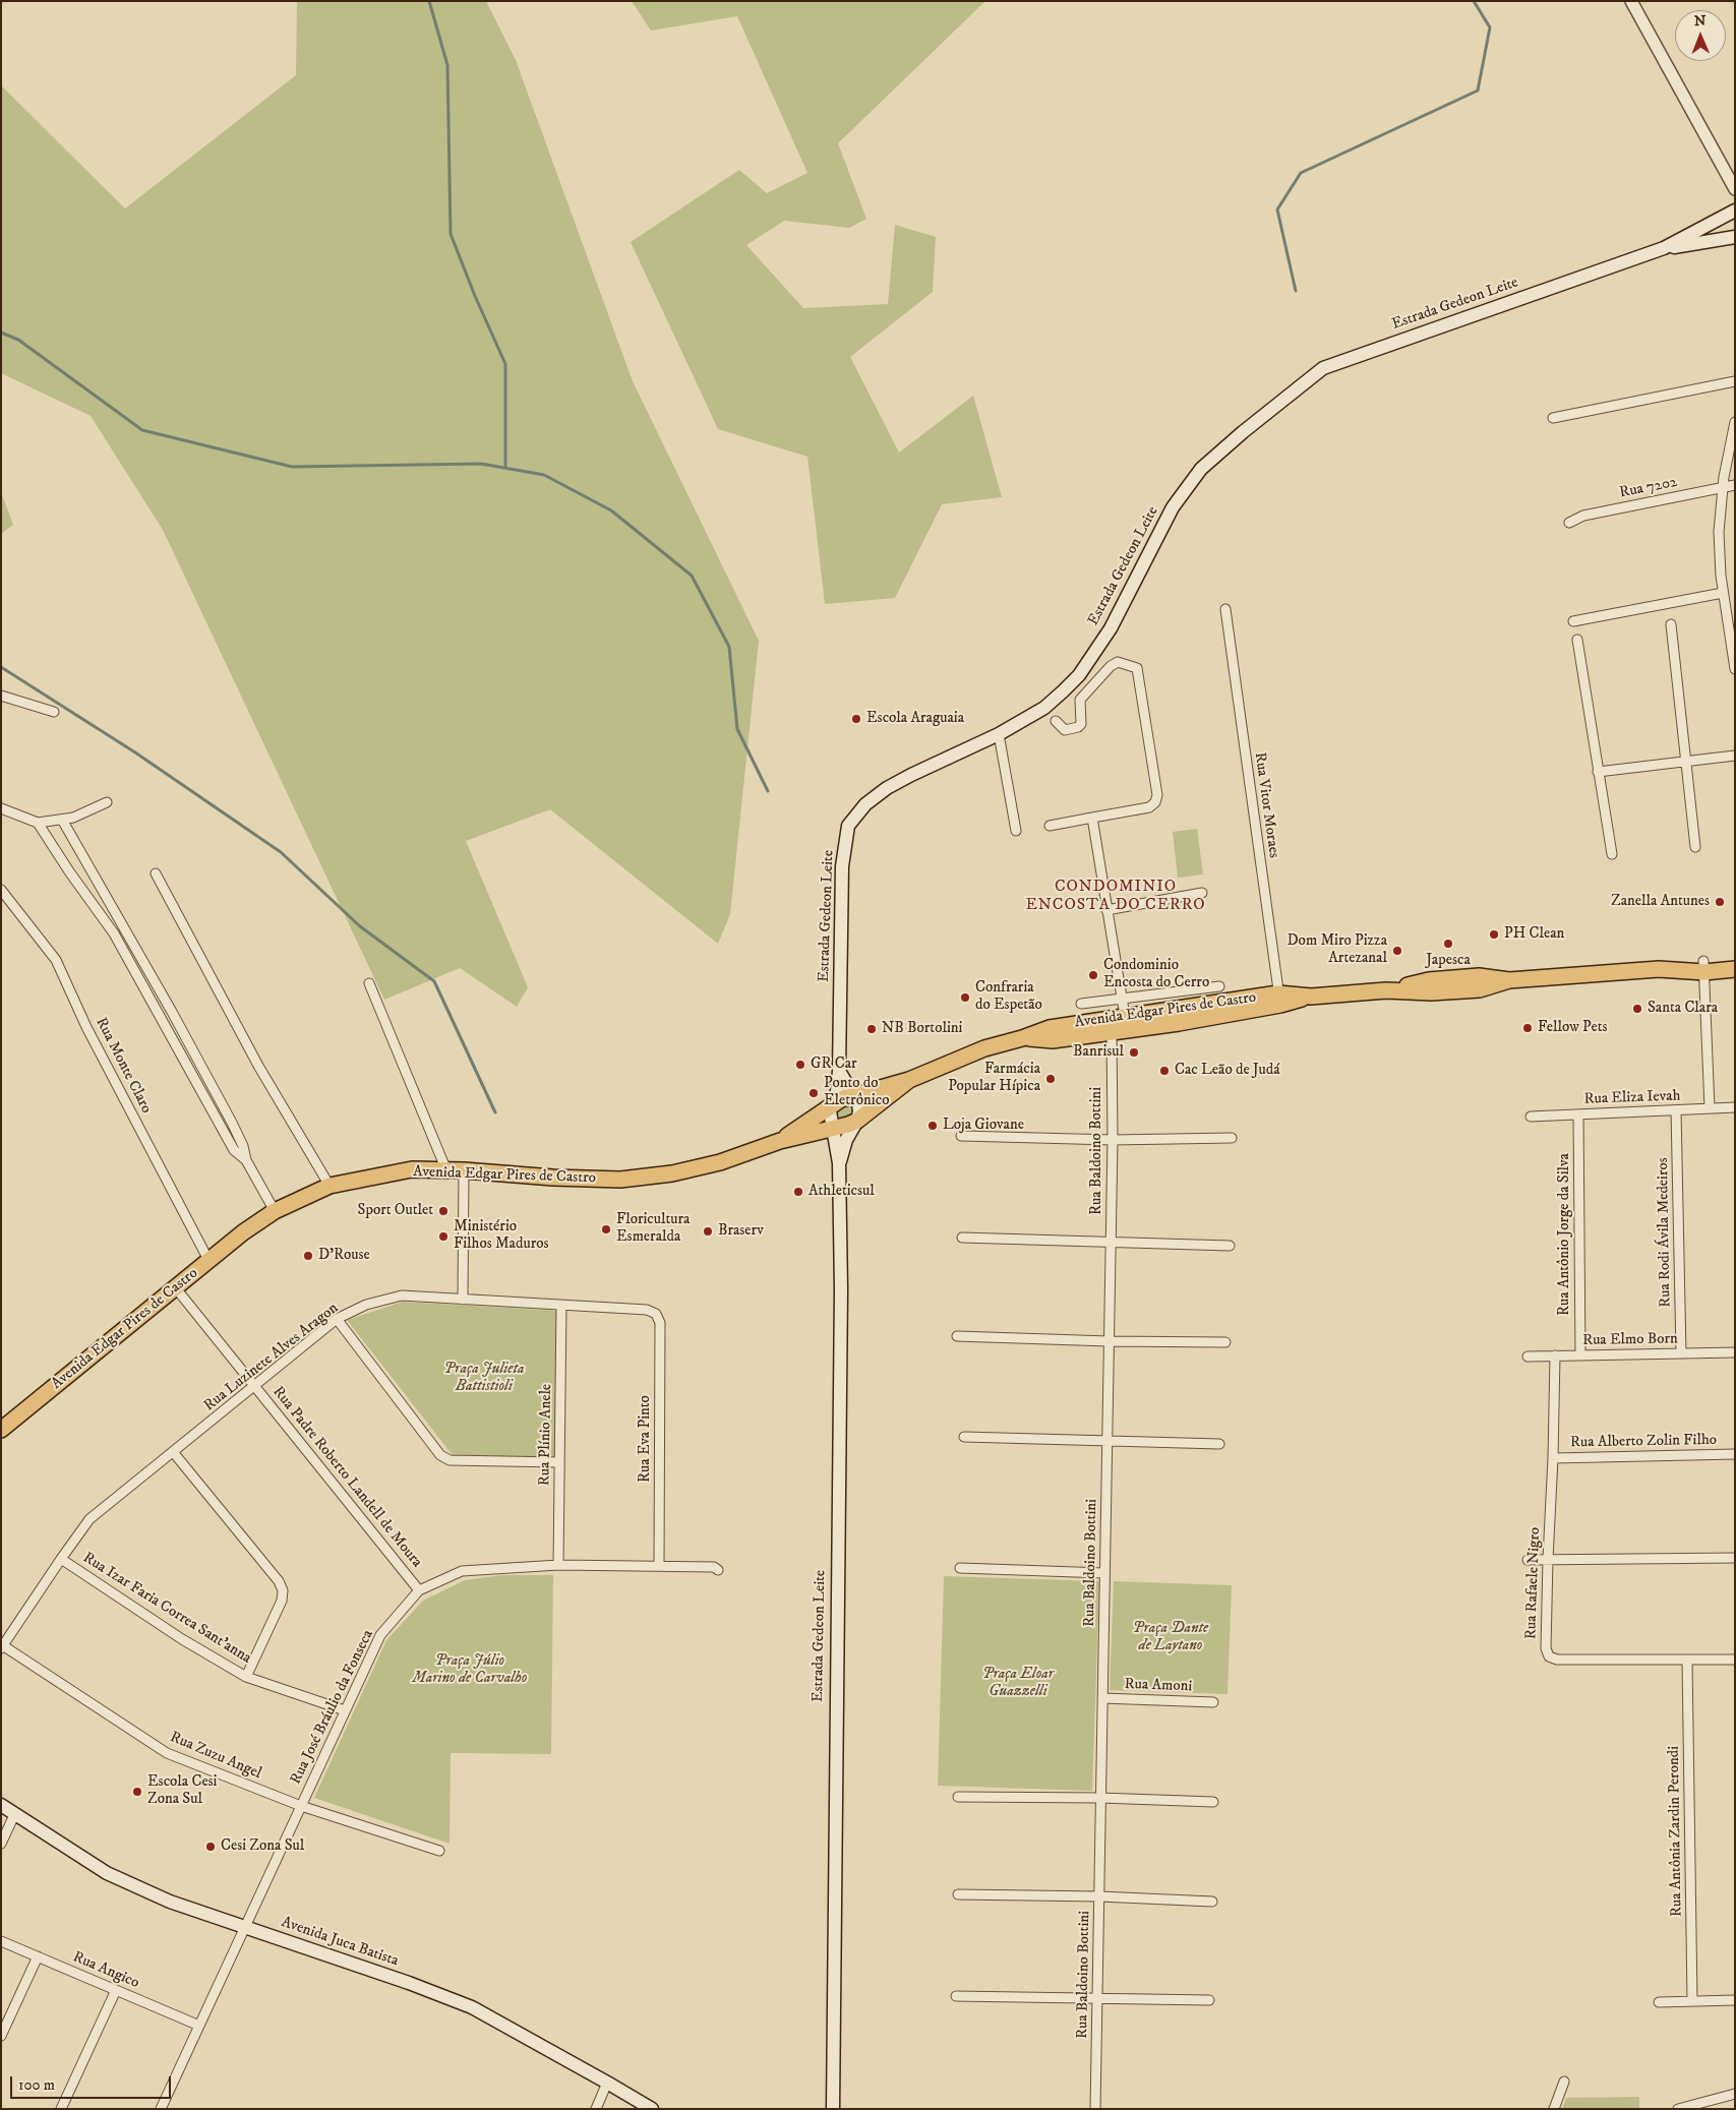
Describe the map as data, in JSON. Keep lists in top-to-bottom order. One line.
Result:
{"streets":{"main road":["Estrada Gedeon Leite","Avenida Edgar Pires de Castro","Avenida Juca Batista"],"street":["Rua 7202","Rua Vitor Moraes","Rua Monte Claro","Rua Eliza Ievah","Rua Baldoino Bottini","Rua Rodi Ávila Medeiros","Rua Antônio Jorge da Silva","Rua Elmo Born","Rua Luzinete Alves Aragon","Rua Plínio Anele","Rua Eva Pinto","Rua Alberto Zolin Filho","Rua Padre Roberto Landell de Moura","Rua Rafaele Nigro","Rua Izar Faria Correa Sant'anna","Rua Amoni","Rua José Bráulio da Fonseca","Rua Zuzu Angel","Rua Antônia Zardin Perondi","Rua Angico"]},"crossings":[["Estrada Gedeon Leite","Avenida Edgar Pires de Castro"],["Rua Vitor Moraes","Avenida Edgar Pires de Castro"],["Avenida Edgar Pires de Castro","Rua Monte Claro"],["Avenida Edgar Pires de Castro","Rua Baldoino Bottini"],["Avenida Edgar Pires de Castro","Rua Padre Roberto Landell de Moura"],["Rua Eliza Ievah","Rua Rodi Ávila Medeiros"],["Rua Eliza Ievah","Rua Antônio Jorge da Silva"],["Rua Baldoino Bottini","Rua Amoni"],["Rua Rodi Ávila Medeiros","Rua Elmo Born"],["Rua Antônio Jorge da Silva","Rua Elmo Born"],["Rua Elmo Born","Rua Rafaele Nigro"],["Rua Luzinete Alves Aragon","Rua Plínio Anele"],["Rua Luzinete Alves Aragon","Rua Eva Pinto"],["Rua Luzinete Alves Aragon","Rua Padre Roberto Landell de Moura"],["Rua Luzinete Alves Aragon","Rua Izar Faria Correa Sant'anna"],["Rua Luzinete Alves Aragon","Rua Zuzu Angel"],["Rua Plínio Anele","Rua José Bráulio da Fonseca"],["Rua Eva Pinto","Rua José Bráulio da Fonseca"],["Rua Alberto Zolin Filho","Rua Rafaele Nigro"],["Rua Padre Roberto Landell de Moura","Rua José Bráulio da Fonseca"],["Rua Rafaele Nigro","Rua Antônia Zardin Perondi"],["Rua Izar Faria Correa Sant'anna","Rua José Bráulio da Fonseca"],["Rua José Bráulio da Fonseca","Rua Zuzu Angel"],["Rua José Bráulio da Fonseca","Avenida Juca Batista"],["Rua José Bráulio da Fonseca","Rua Angico"]],"districts":["CONDOMINIO ENCOSTA DO CERRO"],"parks":["Praça Julieta Battistioli","Praça Dante de Laytano","Praça Júlio Marino de Carvalho","Praça Eloar Guazzelli"],"places":["Escola Araguaia","Zanella Antunes","PH Clean","Japesca","Dom Miro Pizza Artezanal","Condominio Encosta do Cerro","Confraria do Espetão","Santa Clara","Fellow Pets","NB Bortolini","Banrisul","GR Car","Cac Leão de Judá","Farmácia Popular Hípica","Ponto do Eletrônico","Loja Giovane","Athleticsul","Sport Outlet","Floricultura Esmeralda","Braserv","Ministério Filhos Maduros","D'Rouse","Escola Cesi Zona Sul","Cesi Zona Sul"],"scale_bar":"100 m","north":"top"}
